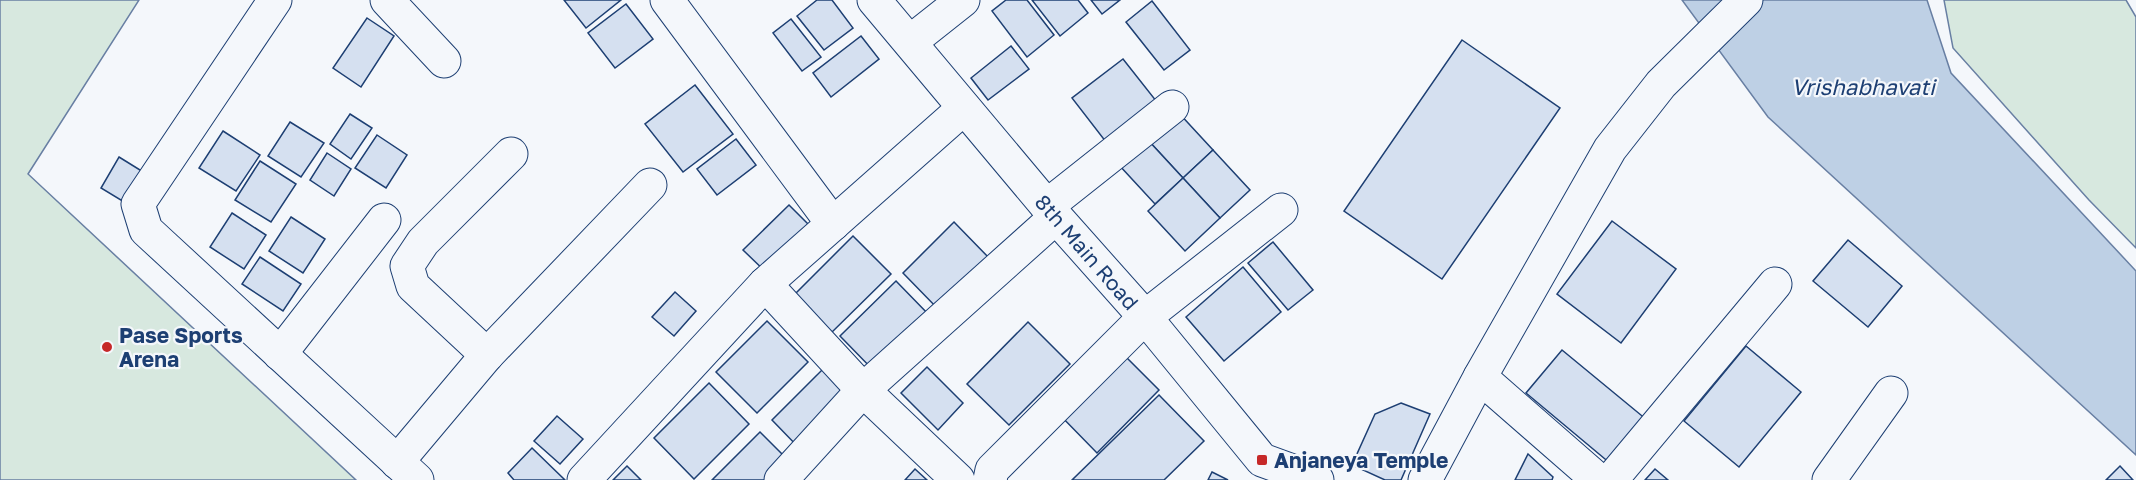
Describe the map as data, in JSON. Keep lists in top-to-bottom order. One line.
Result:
{"streets":{"street":["8th Main Road"]},"water":["Vrishabhavati"],"places":{"other":["Pase Sports Arena"],"transit":["Anjaneya Temple"]}}
